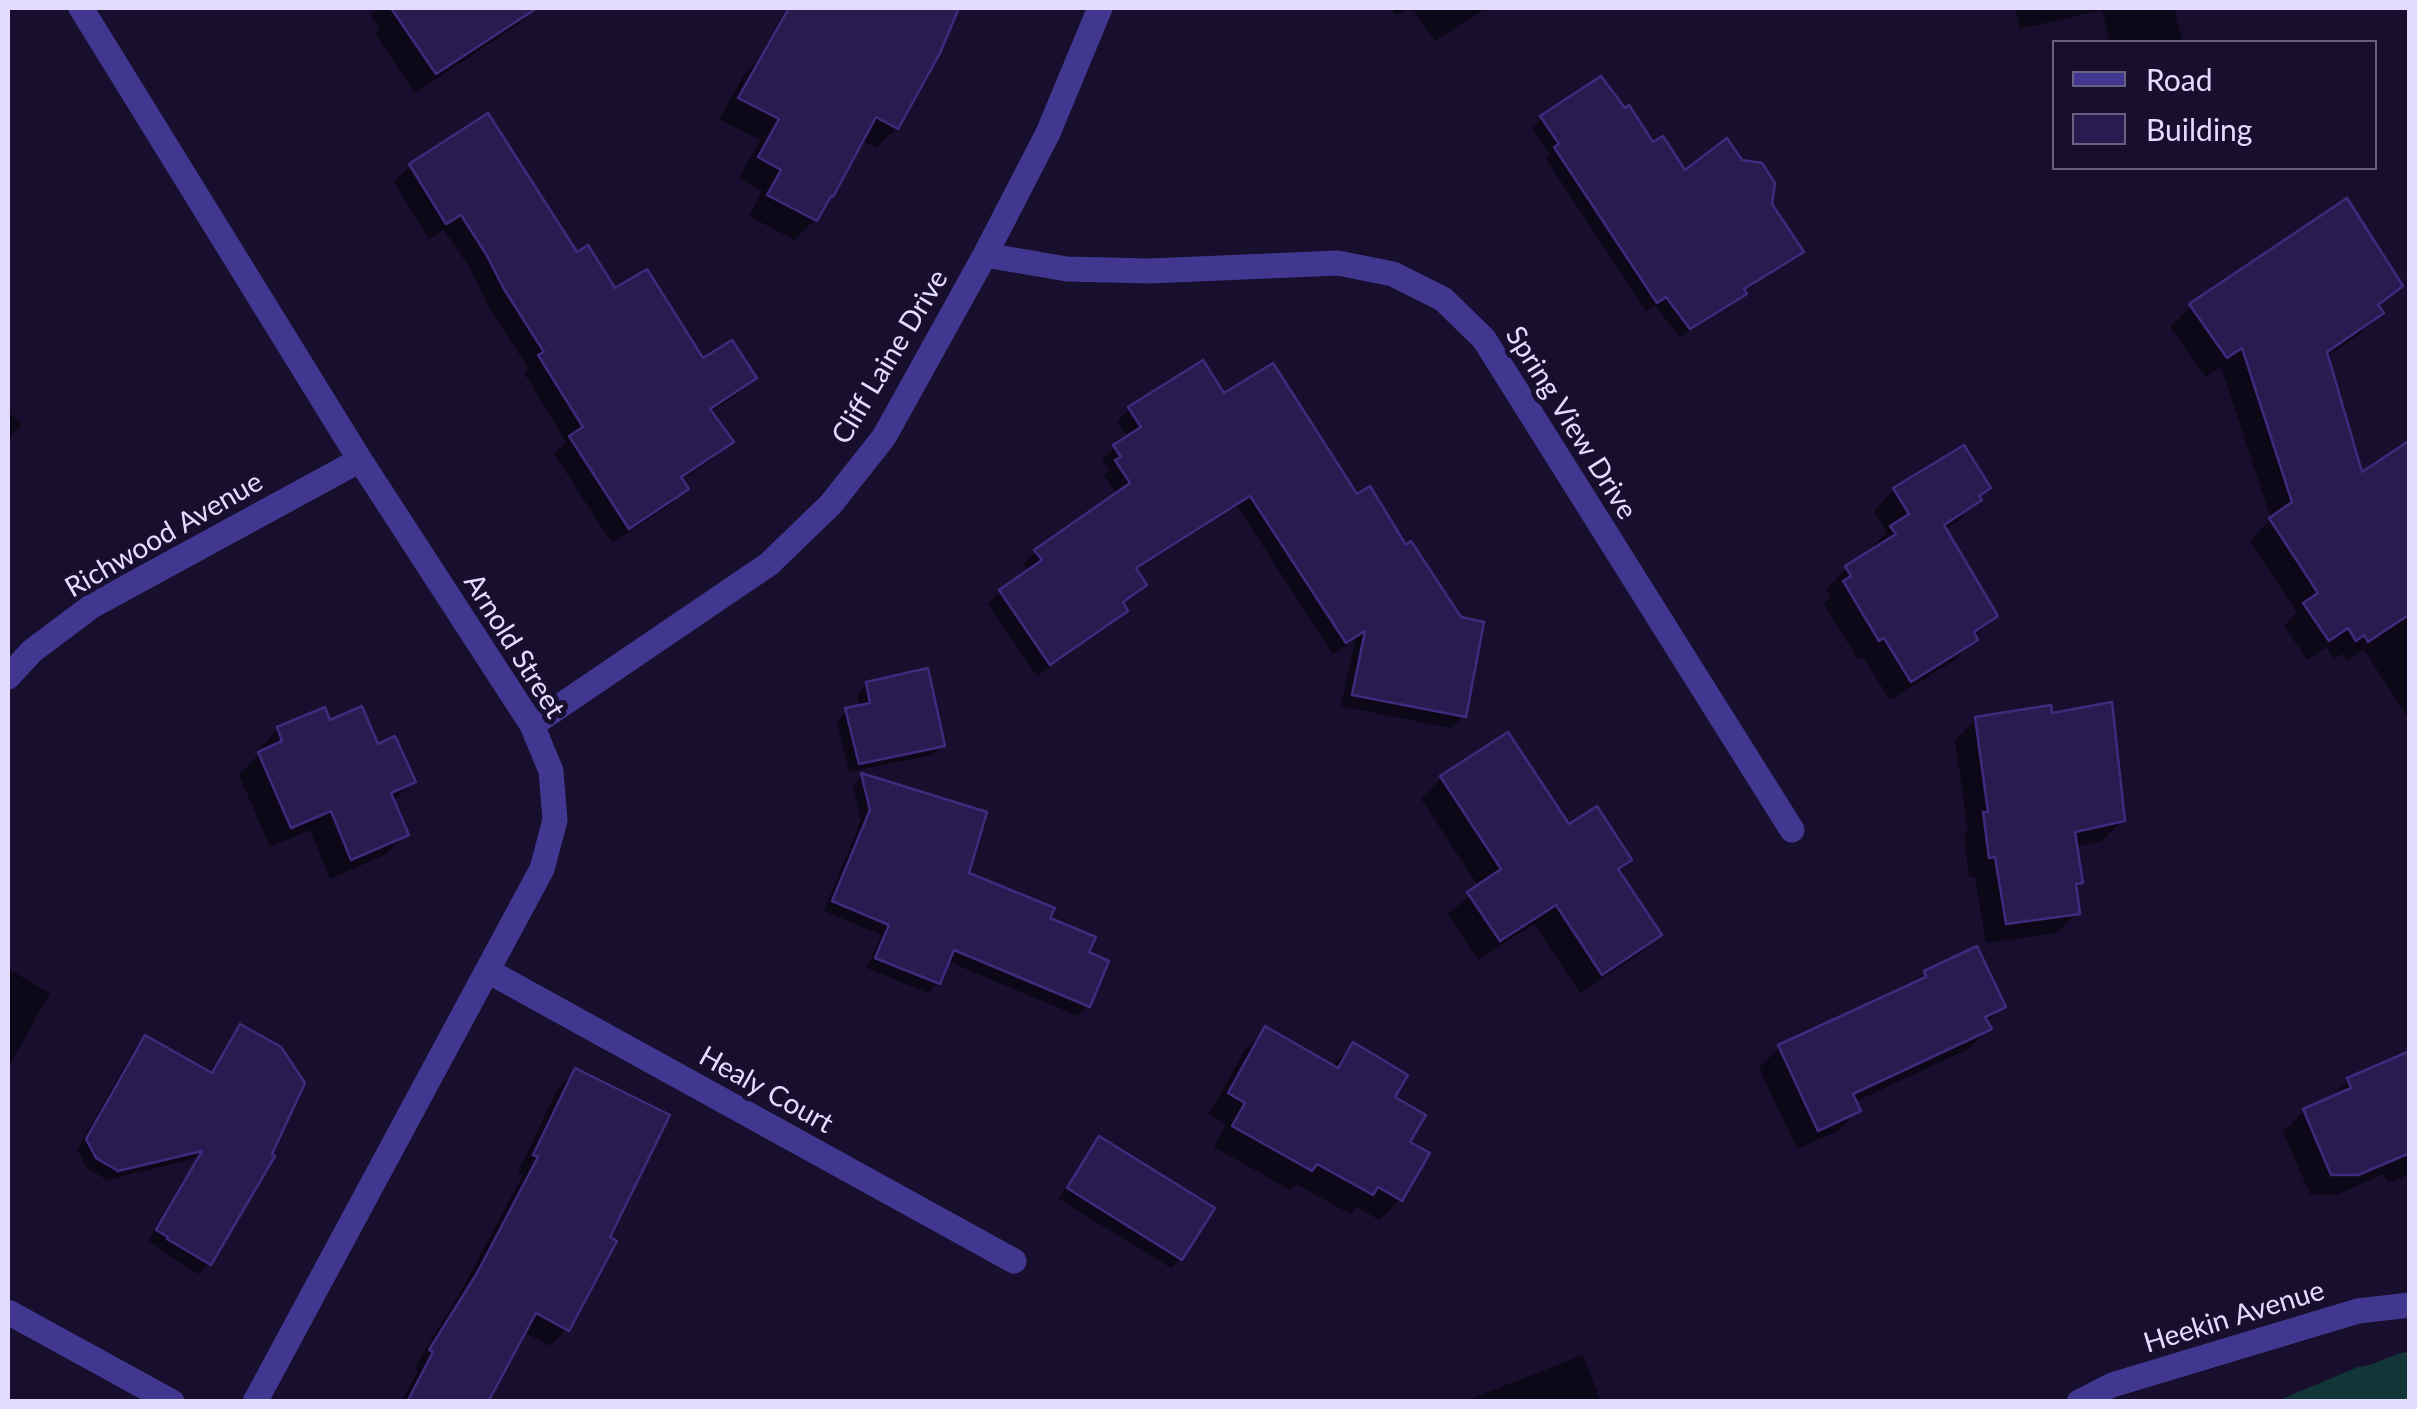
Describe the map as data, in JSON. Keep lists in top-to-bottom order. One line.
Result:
{"streets":{"street":["Cliff Laine Drive","Spring View Drive","Richwood Avenue","Arnold Street","Healy Court","Heekin Avenue"]},"crossings":[["Cliff Laine Drive","Spring View Drive"],["Cliff Laine Drive","Arnold Street"],["Richwood Avenue","Arnold Street"],["Arnold Street","Healy Court"]],"legend":["Road","Building"]}
